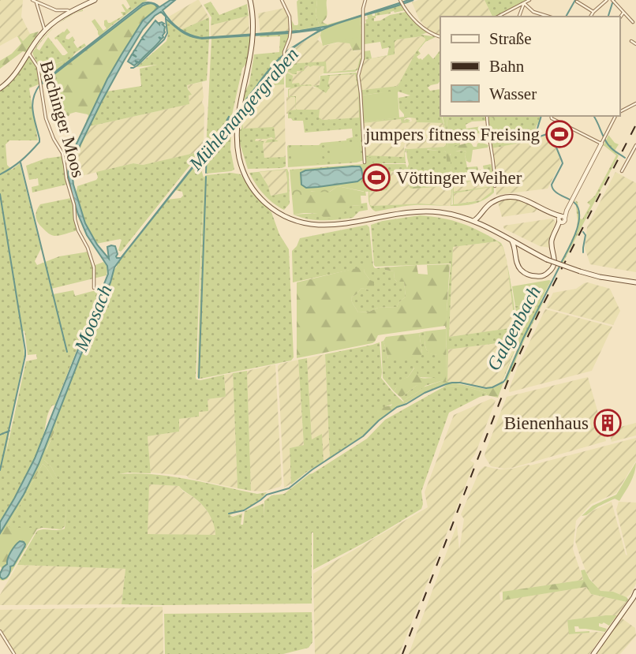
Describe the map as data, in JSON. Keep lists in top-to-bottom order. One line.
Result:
{"streets":{"street":["Bachinger Moos"]},"water":["Mühlenangergraben","Moosach","Galgenbach"],"places":{"sports":["jumpers fitness Freising","Vöttinger Weiher"],"building":["Bienenhaus"]},"legend":["Straße","Bahn","Wasser"]}
